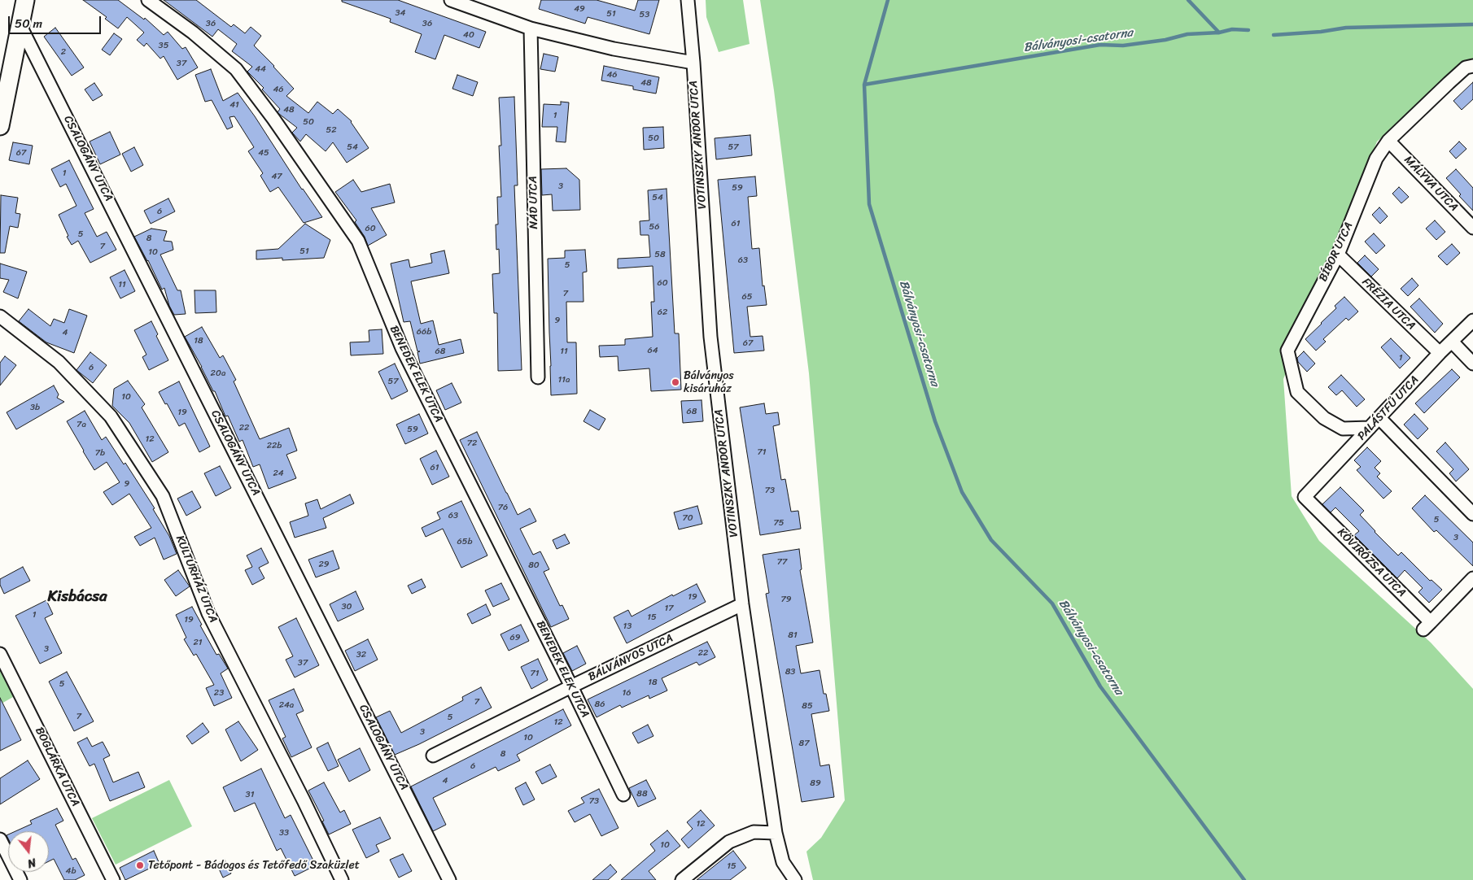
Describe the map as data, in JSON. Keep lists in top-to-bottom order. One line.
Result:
{"streets":{"street":["VOTINSZKY ANDOR UTCA","CSALOGÁNY UTCA","MÁLYVA UTCA","NÁD UTCA","BÍBOR UTCA","FRÉZIA UTCA","BENEDEK ELEK UTCA","PALÁSTFŰ UTCA","KÖVIRÓZSA UTCA","KULTÚRHÁZ UTCA","BÁLVÁNYOS UTCA","BOGLÁRKA UTCA"]},"crossings":[["VOTINSZKY ANDOR UTCA","BÁLVÁNYOS UTCA"],["MÁLYVA UTCA","BÍBOR UTCA"],["BÍBOR UTCA","FRÉZIA UTCA"],["BÍBOR UTCA","PALÁSTFŰ UTCA"],["FRÉZIA UTCA","PALÁSTFŰ UTCA"],["BENEDEK ELEK UTCA","BÁLVÁNYOS UTCA"],["PALÁSTFŰ UTCA","KÖVIRÓZSA UTCA"]],"districts":["Kisbácsa"],"water":["Bálványosi-csatorna"],"places":["Bálványos kisáruház","Tetőpont - Bádogos és Tetőfedő Szaküzlet"],"house_numbers":["49","34","51","53","36","36","40","35","2","37","44","46","48","46","41","48","1","50","52","50","54","57","67","45","1","47","3","59","54","6","61","56","60","5","8","7","51","10","58","63","5","60","11","7","65","62","9","66b","4","18","67","64","68","11","1","6","20a","11a","57","10","3b","68","19","7a","22","59","12","72","22b","71","7b","61","24","9","73","76","63","70","5","75","3","65b","77","29","80","19","79","30","17","1","15","19","13","81","69","21","3","22","32","37","83","71","18","5","23","16","7","86","24a","85","7","5","12","3","10","87","8","6","4","89","88","31","73","12","33","10","15","4b"],"scale_bar":"50 m","north":"bottom"}
